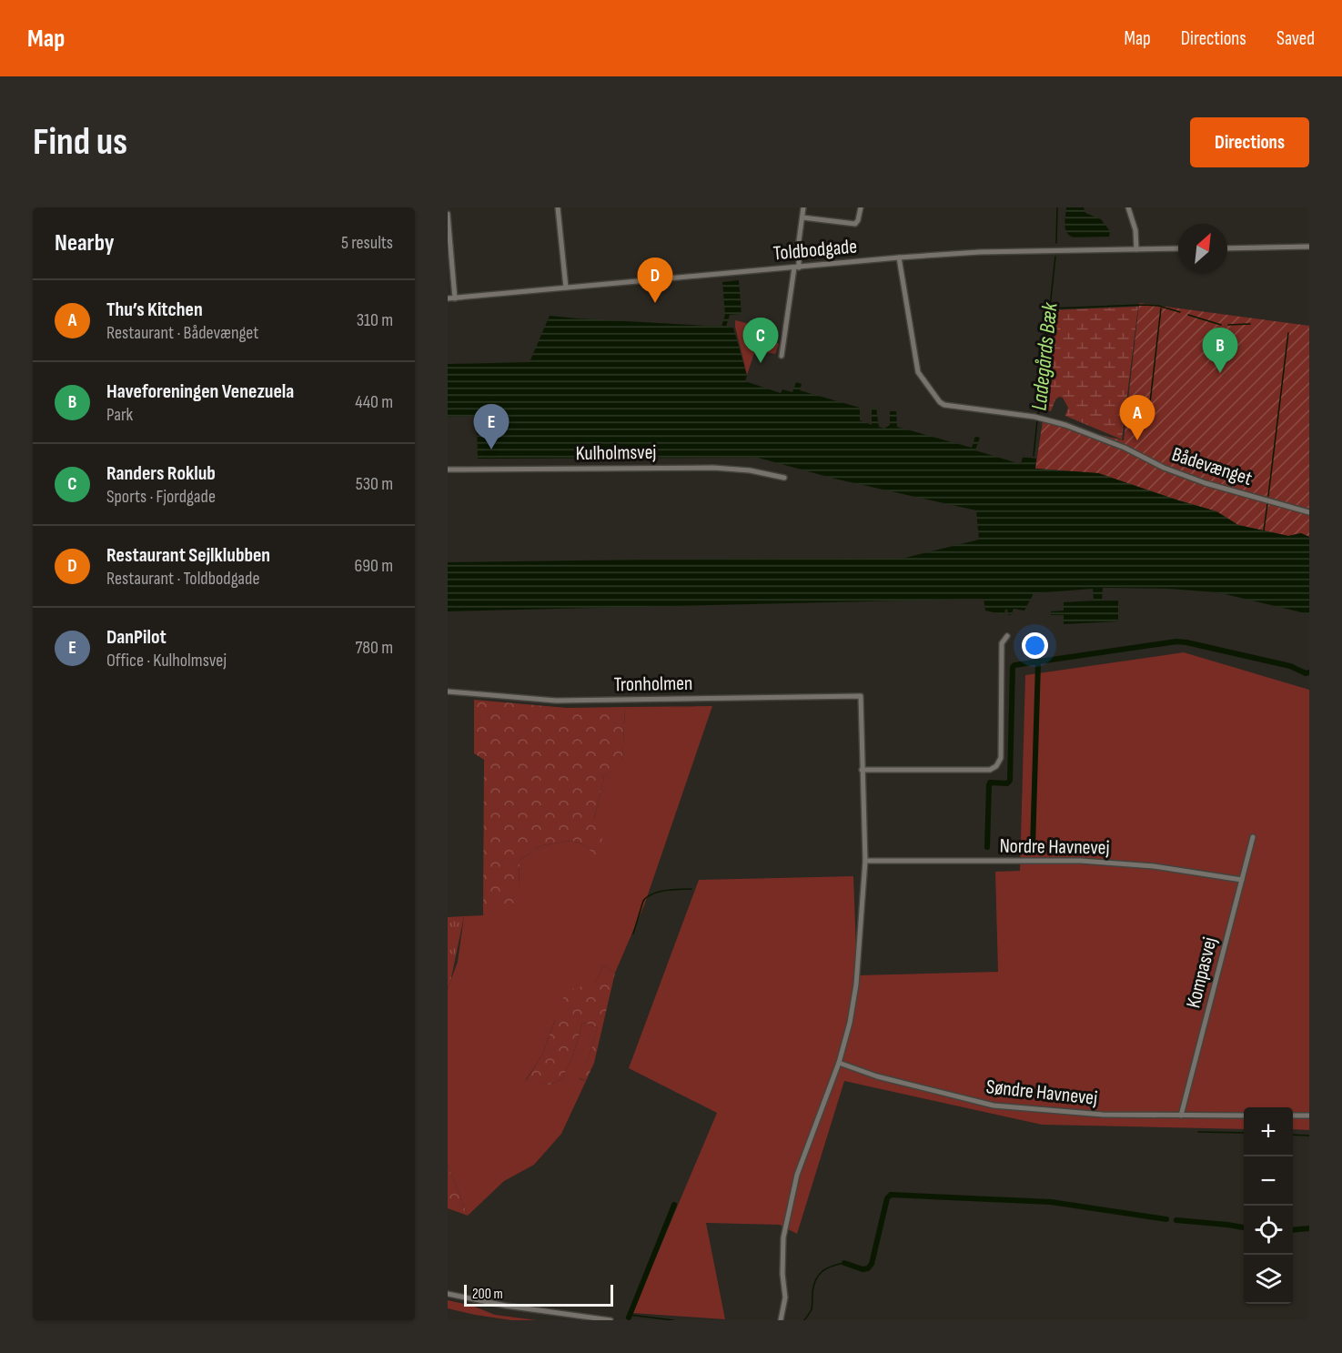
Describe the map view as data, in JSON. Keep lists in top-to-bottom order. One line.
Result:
{"streets":{"street":["Toldbodgade","Kulholmsvej","Bådevænget","Tronholmen","Nordre Havnevej","Kompasvej","Søndre Havnevej"]},"crossings":[["Toldbodgade","Bådevænget"],["Nordre Havnevej","Kompasvej"],["Kompasvej","Søndre Havnevej"]],"water":["Ladegårds Bæk"],"scale_bar":"200 m","north":"top right","page":{"header":"Map","nav":["Map","Directions","Saved"],"buttons":"Directions","title":"Find us","heading":["Nearby","5 results"],"pins":["D","C","B","A","E"],"list":[{"mark":"A","name":"Thu’s Kitchen","note":"Restaurant · Bådevænget","value":"310 m"},{"mark":"B","name":"Haveforeningen Venezuela","note":"Park","value":"440 m"},{"mark":"C","name":"Randers Roklub","note":"Sports · Fjordgade","value":"530 m"},{"mark":"D","name":"Restaurant Sejlklubben","note":"Restaurant · Toldbodgade","value":"690 m"},{"mark":"E","name":"DanPilot","note":"Office · Kulholmsvej","value":"780 m"}],"map_buttons":["+","−"],"scale":"200 m"}}
